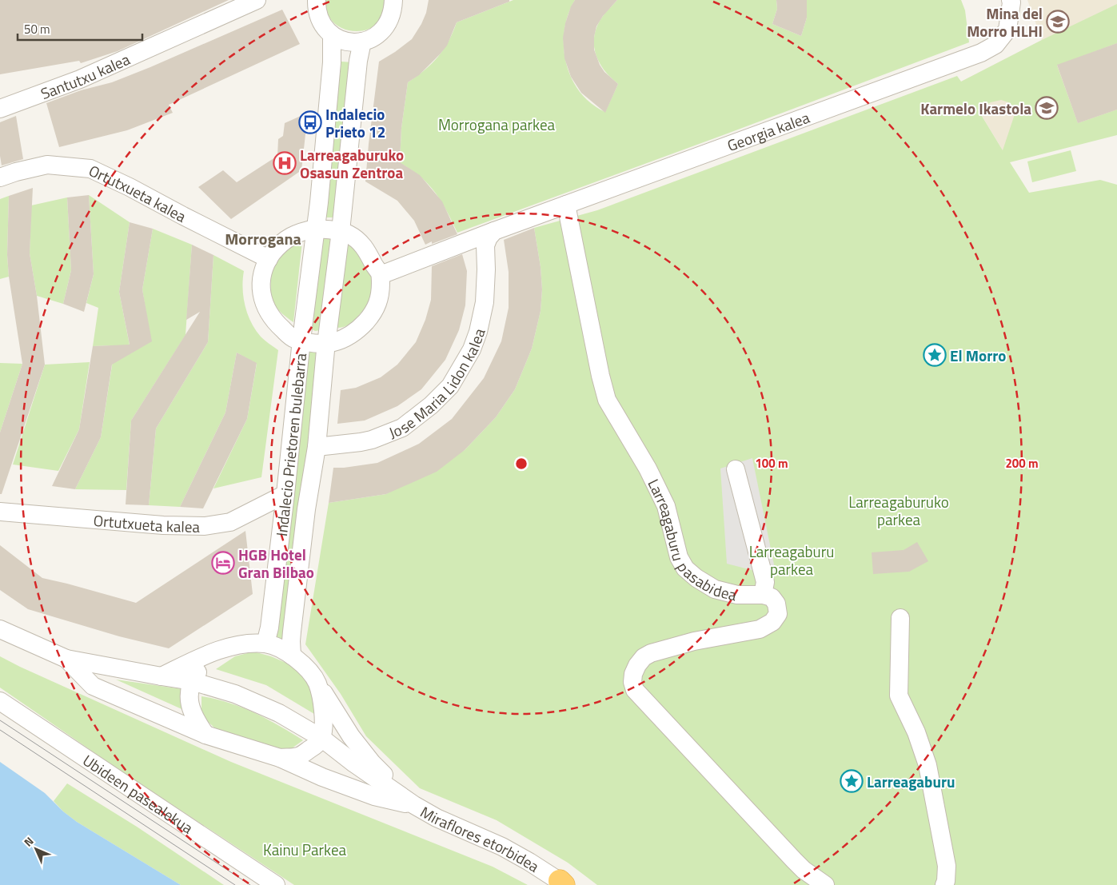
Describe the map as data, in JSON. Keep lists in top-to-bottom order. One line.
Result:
{"streets":{"street":["Santutxu kalea","Georgia kalea","Ortutxueta kalea","Jose Maria Lidon kalea","Indalecio Prietoren bulebarra","Larreagaburu pasabidea","Ubideen pasealekua","Miraflores etorbidea"]},"crossings":[["Georgia kalea","Indalecio Prietoren bulebarra"],["Georgia kalea","Larreagaburu pasabidea"],["Ortutxueta kalea","Indalecio Prietoren bulebarra"],["Jose Maria Lidon kalea","Indalecio Prietoren bulebarra"],["Indalecio Prietoren bulebarra","Miraflores etorbidea"]],"districts":["Morrogana"],"parks":["Morrogana parkea","Larreagaburuko parkea","Larreagaburu parkea","Kainu Parkea"],"places":{"school or university":["Mina del Morro HLHI","Karmelo Ikastola"],"bus stop":["Indalecio Prieto 12"],"hospital":["Larreagaburuko Osasun Zentroa"],"place":["El Morro","Larreagaburu"],"hotel":["HGB Hotel Gran Bilbao"]},"scale_bar":"50 m","north":"top left","rings":["100 m","200 m"]}
